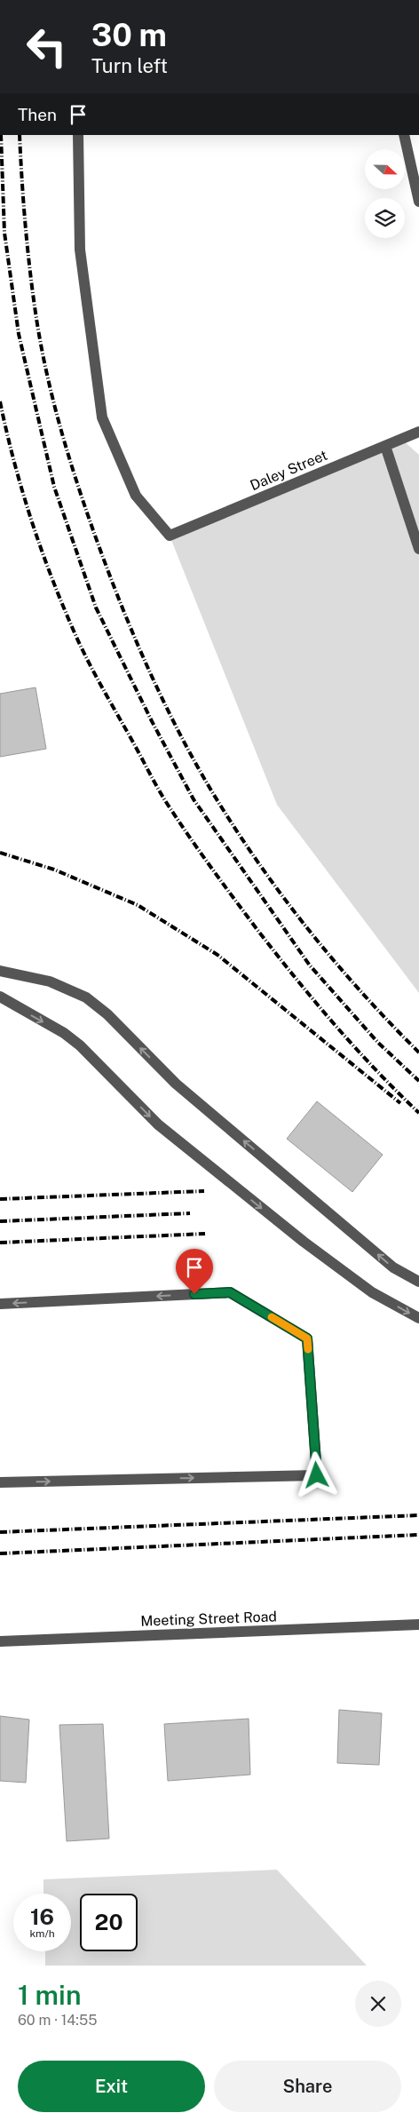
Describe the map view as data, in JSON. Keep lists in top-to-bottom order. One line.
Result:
{"streets":{"street":["Daley Street","Meeting Street Road"]},"north":"right","page":{"turn":["30 m","Turn left"],"then":"Then","speed":"16 km/h","limit":"20","heading":["1 min","60 m · 14:55"],"buttons":["Exit","Share"]}}
